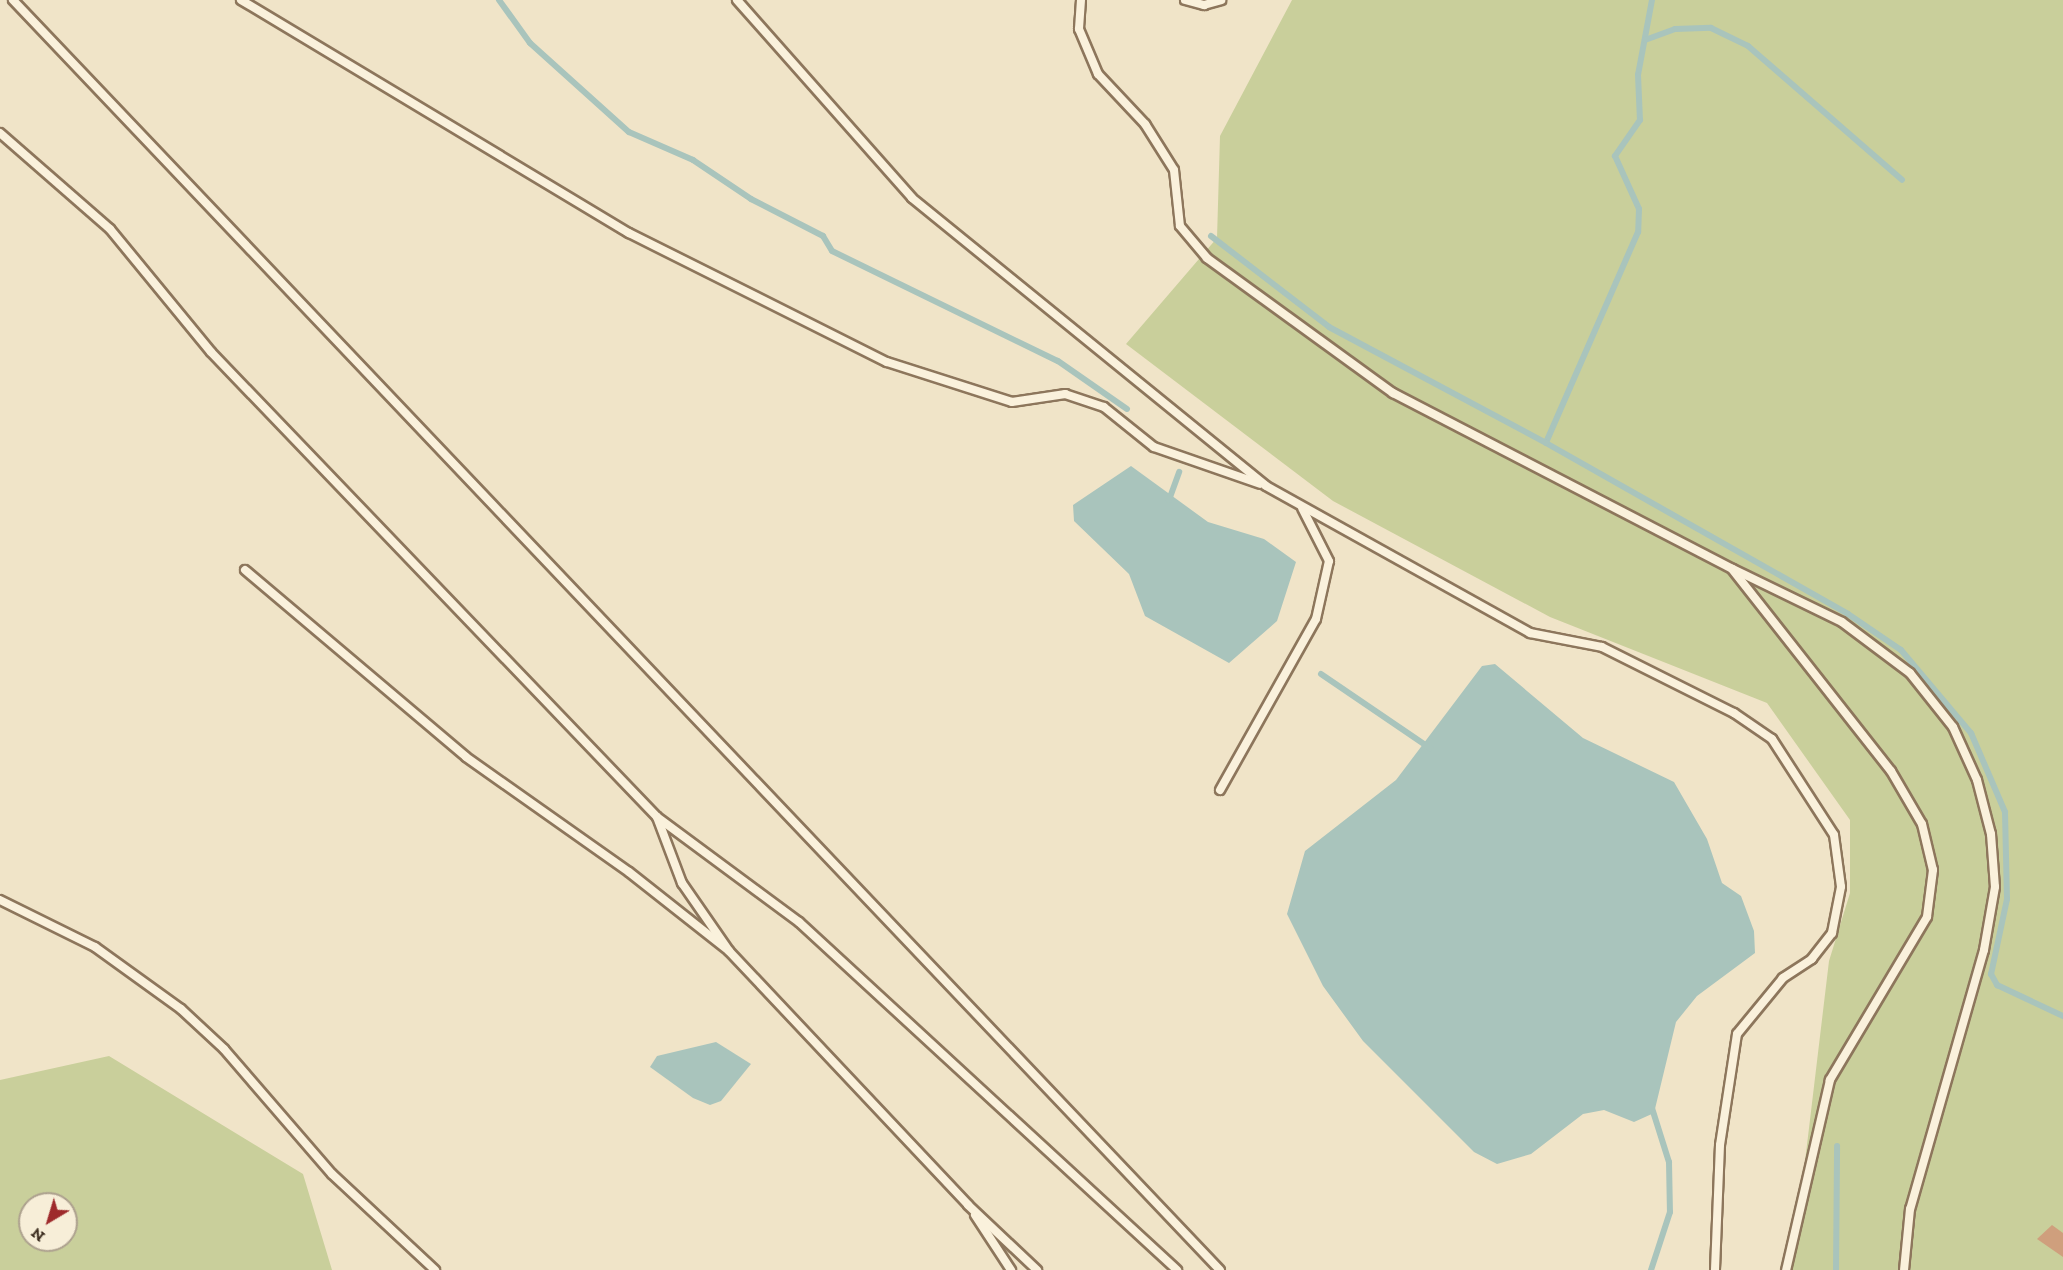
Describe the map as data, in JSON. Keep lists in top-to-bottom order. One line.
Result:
{"north":"bottom left"}
